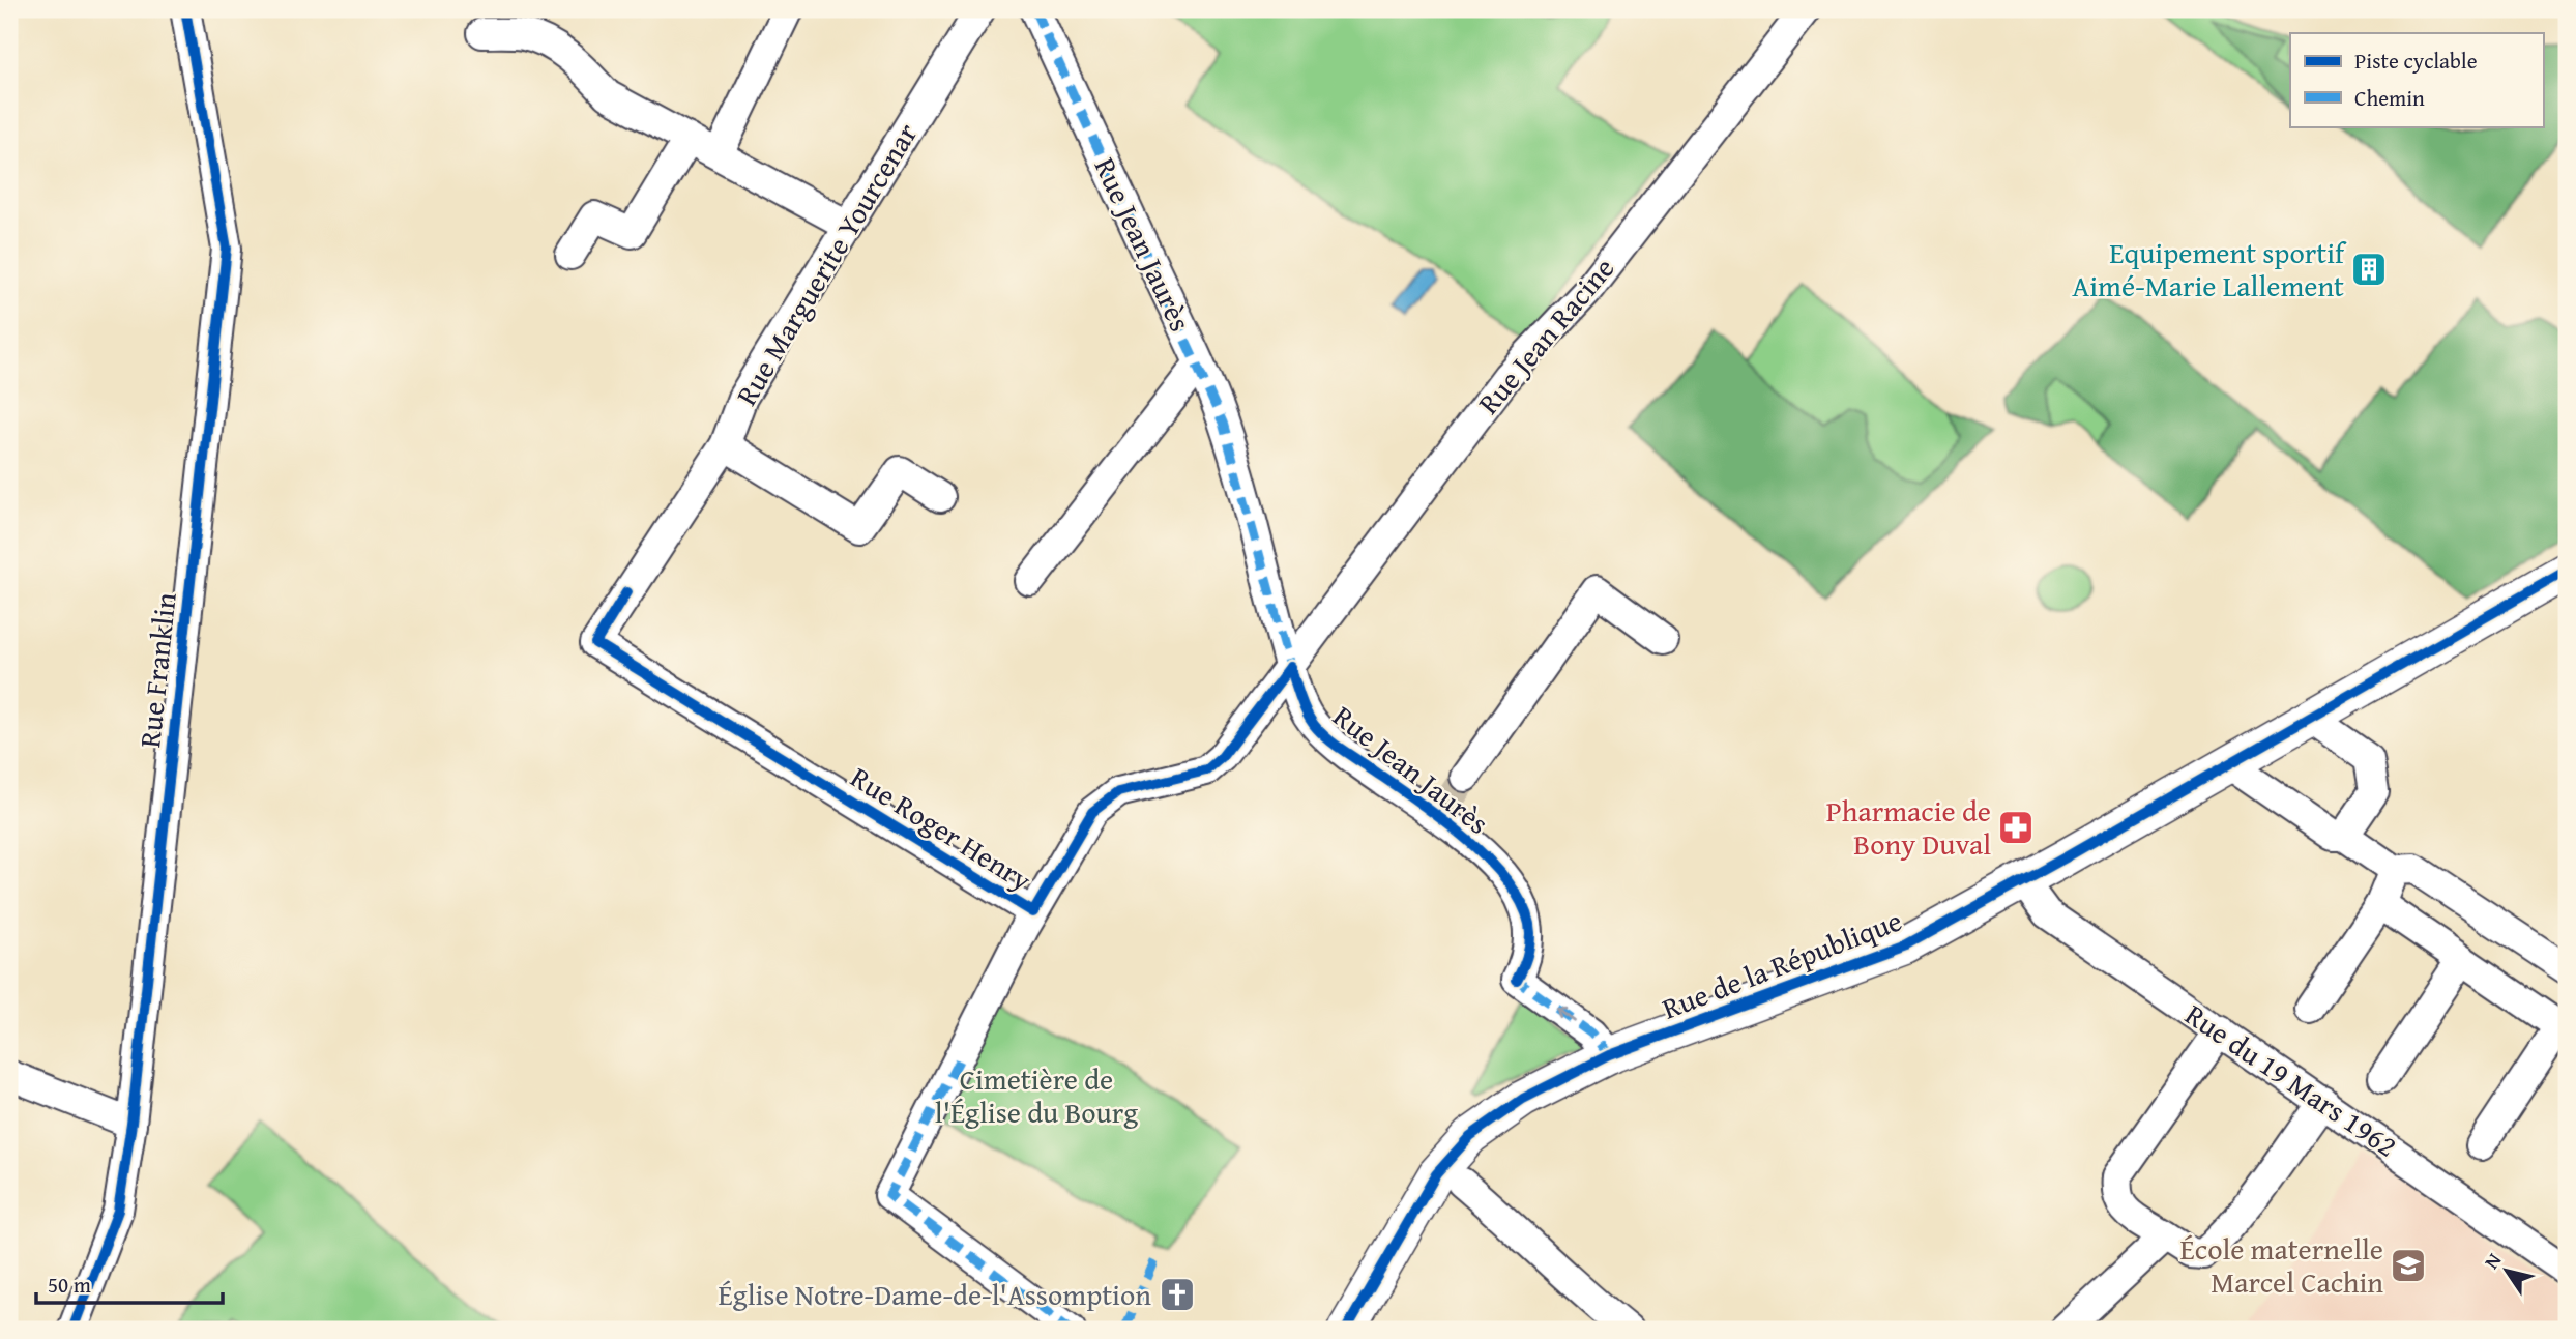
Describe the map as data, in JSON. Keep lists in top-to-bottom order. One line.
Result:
{"streets":{"street":["Rue Jean Jaurès","Rue Marguerite Yourcenar","Rue Jean Racine","Rue Franklin","Rue Roger Henry","Rue de la République","Rue du 19 Mars 1962"]},"crossings":[["Rue Jean Jaurès","Rue Jean Racine"],["Rue Jean Jaurès","Rue Roger Henry"],["Rue Jean Jaurès","Rue de la République"],["Rue Marguerite Yourcenar","Rue Roger Henry"],["Rue Jean Racine","Rue Roger Henry"],["Rue de la République","Rue du 19 Mars 1962"]],"one_way":["Rue Jean Jaurès"],"parks":["Cimetière de l'Église du Bourg"],"places":{"building":["Equipement sportif Aimé-Marie Lallement"],"pharmacy":["Pharmacie de Bony Duval"],"school or university":["École maternelle Marcel Cachin"],"church":["Église Notre-Dame-de-l'Assomption"]},"legend":["Piste cyclable","Chemin"],"scale_bar":"50 m","north":"top left"}
